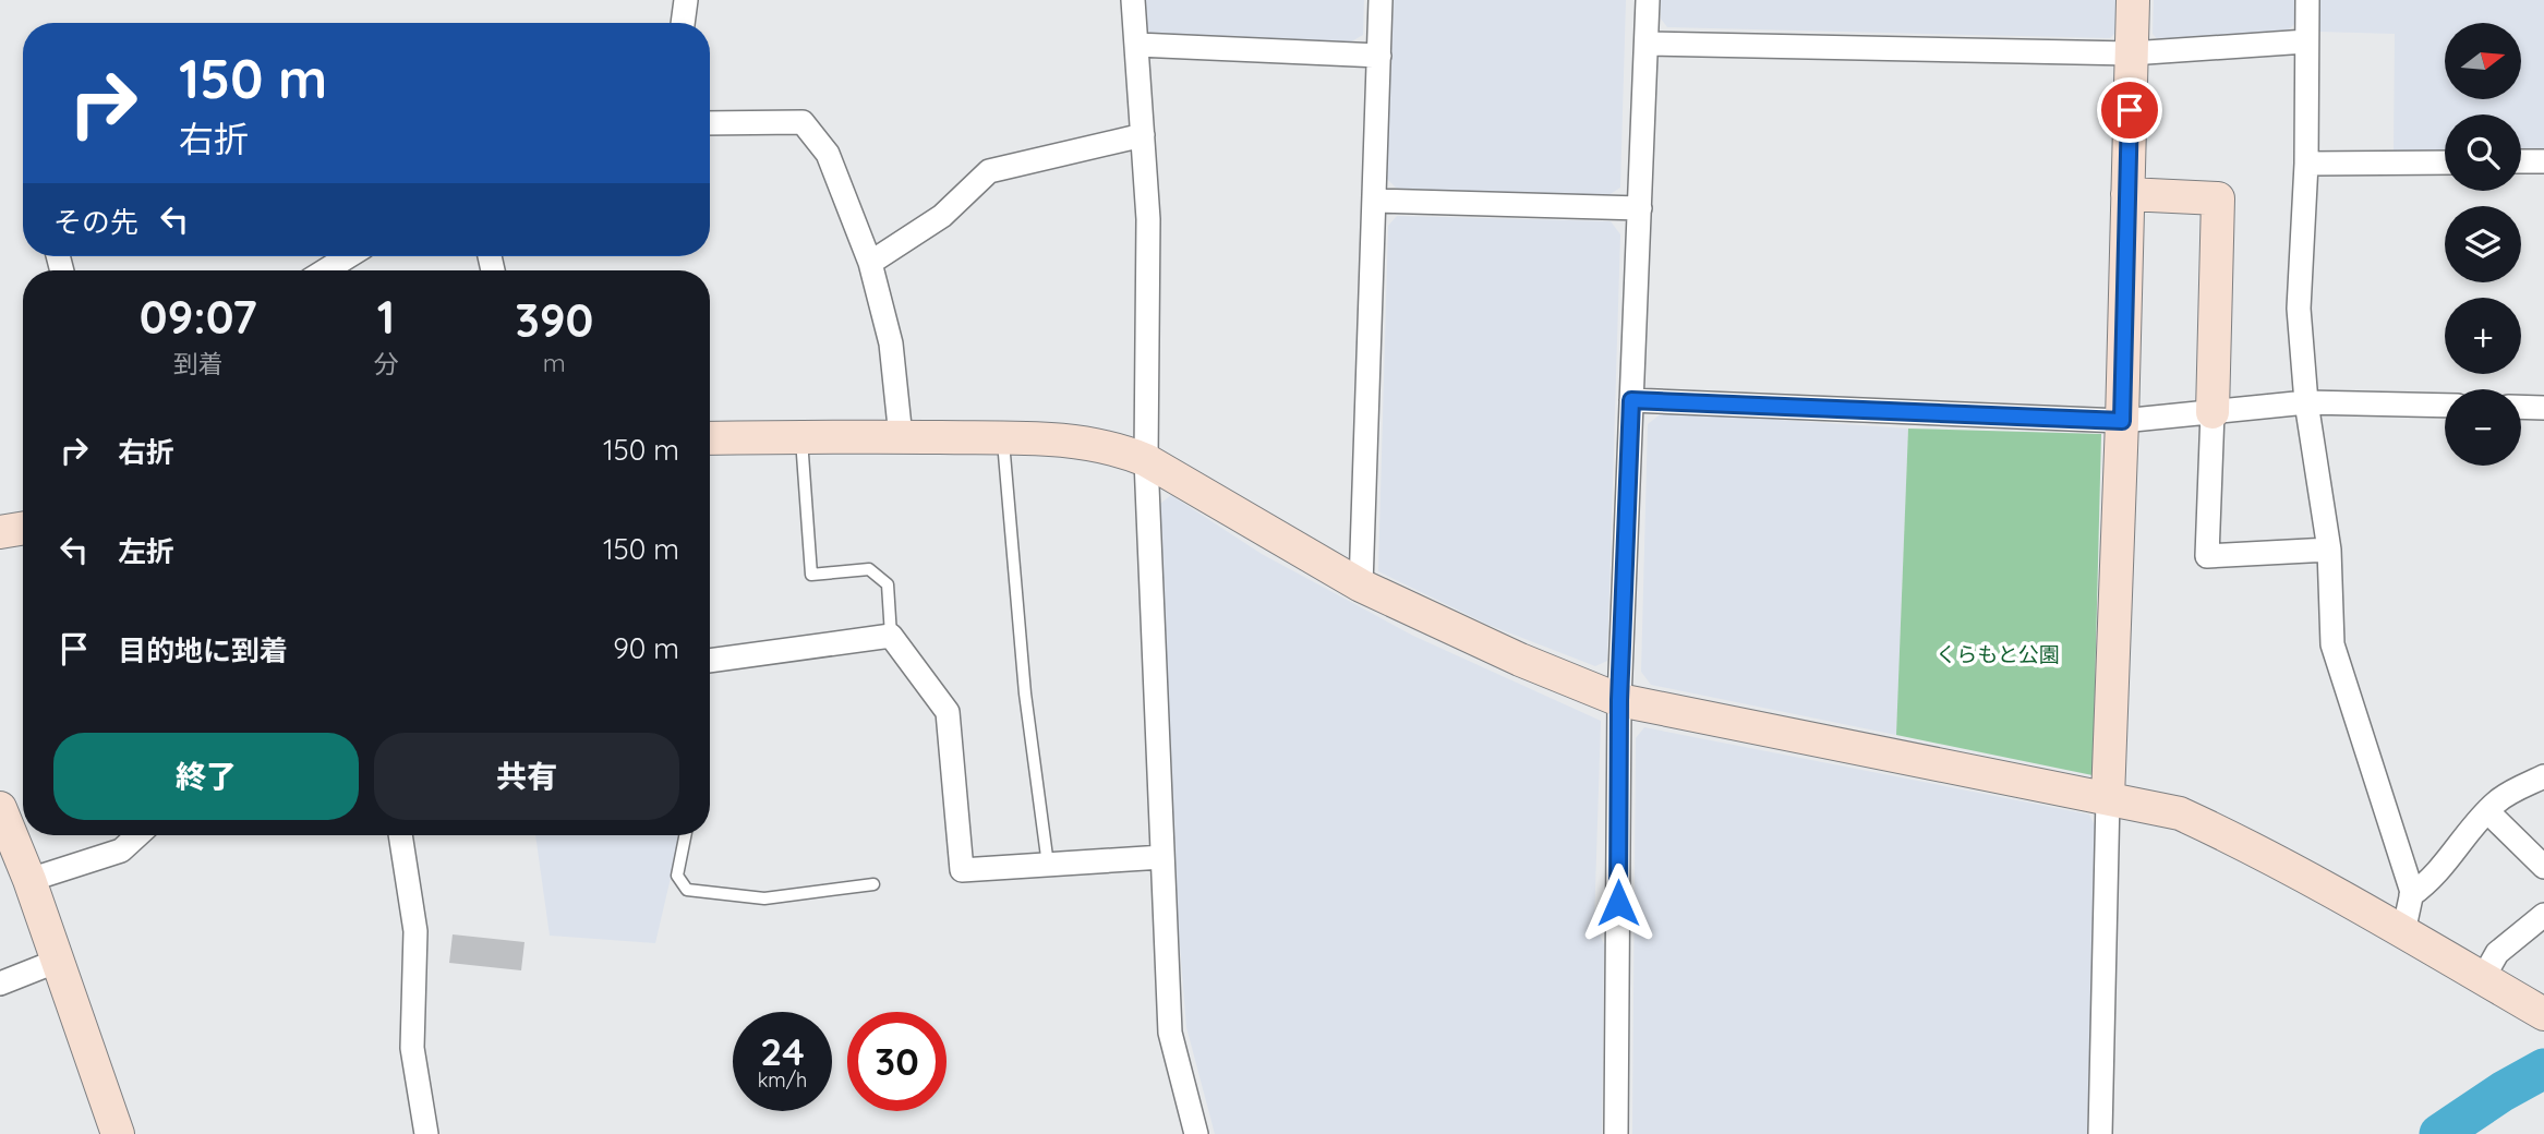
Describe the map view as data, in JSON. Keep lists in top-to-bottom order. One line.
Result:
{"parks":["くらもと公園"],"north":"right","page":{"map_buttons":["+","−"],"turn":["150 m","右折"],"then":"その先","eta":["09:07","到着","1","分","390","m"],"list":[{"name":"右折","value":"150 m"},{"name":"左折","value":"150 m"},{"name":"目的地に到着","value":"90 m"}],"buttons":["終了","共有"],"speed":"24 km/h","limit":"30"}}
